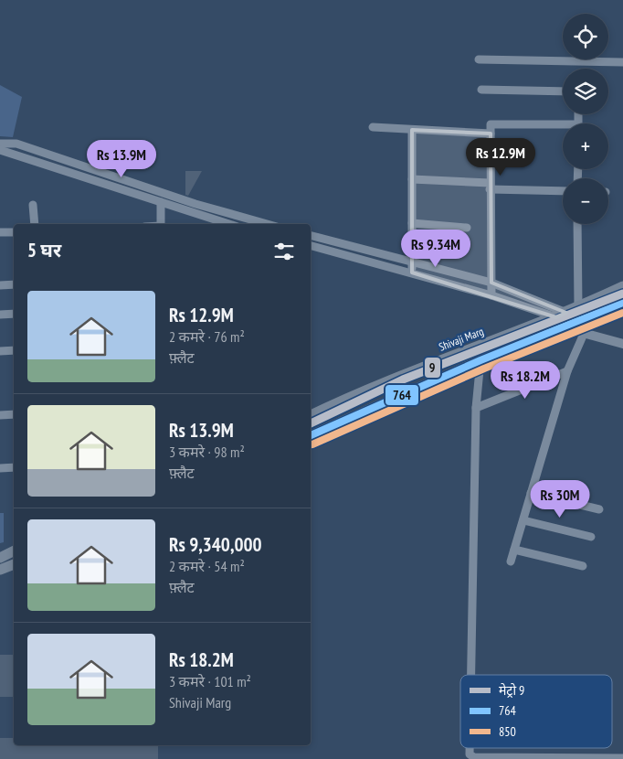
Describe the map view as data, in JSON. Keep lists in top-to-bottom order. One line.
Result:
{"streets":{"main road":["Shivaji Marg"]},"lines":["metro line 9","transit line 764","transit line 850"],"legend":["मेट्रो 9","764","850"],"page":{"map_buttons":["+","−"],"price":["Rs 12.9M","Rs 13.9M","Rs 9.34M","Rs 18.2M","Rs 30M"],"heading":"5 घर","list":[{"name":"Rs 12.9M","note":"2 कमरे · 76 m² · फ़्लैट"},{"name":"Rs 13.9M","note":"3 कमरे · 98 m² · फ़्लैट"},{"name":"Rs 9,340,000","note":"2 कमरे · 54 m² · फ़्लैट"},{"name":"Rs 18.2M","note":"3 कमरे · 101 m² · Shivaji Marg"}]}}
